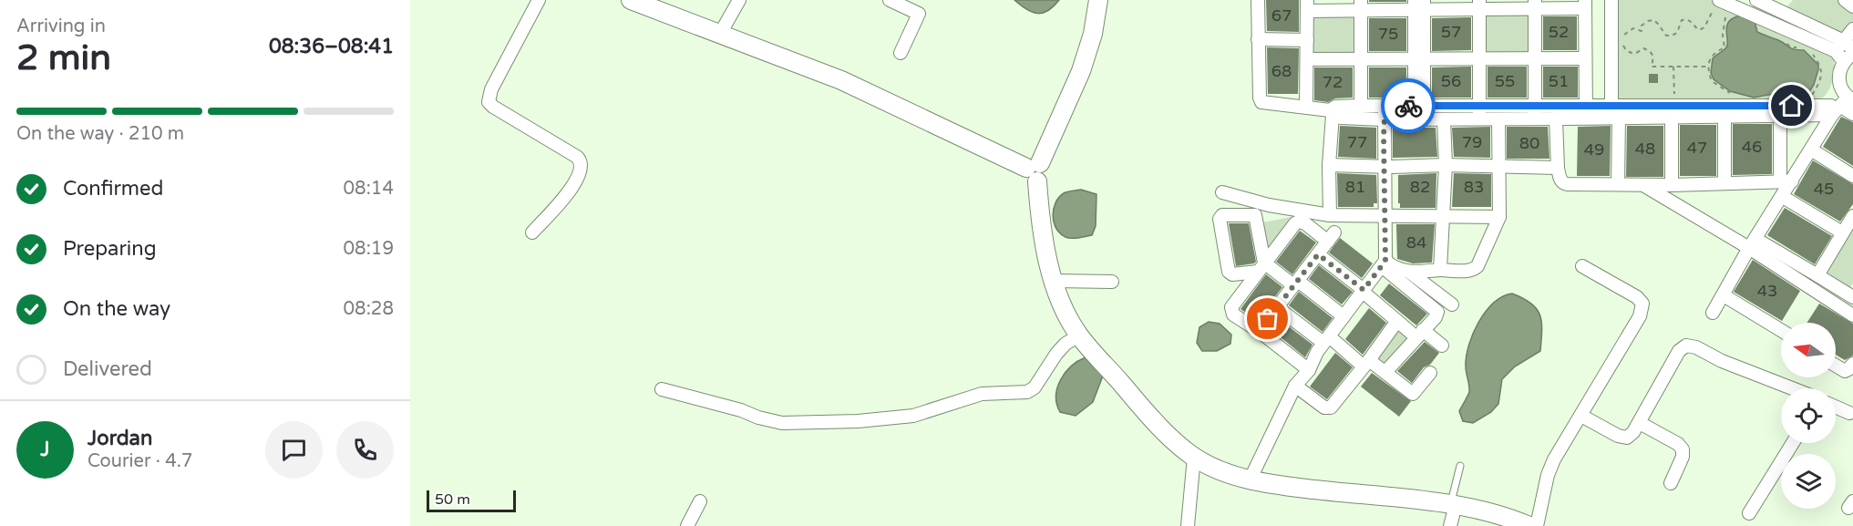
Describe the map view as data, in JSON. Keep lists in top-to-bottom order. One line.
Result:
{"house_numbers":["67","57","52","75","68","56","55","51","72","77","79","80","46","47","48","49","81","82","83","45","84","43"],"scale_bar":"50 m","north":"left","page":{"heading":["2 min","Arriving in","08:36–08:41"],"panel":["Jordan","Courier · 4.7"],"bar":"On the way · 210 m","list":[["Confirmed","08:14"],["Preparing","08:19"],["On the way","08:28"],"Delivered"],"round":"J","scale":"50 m"}}
